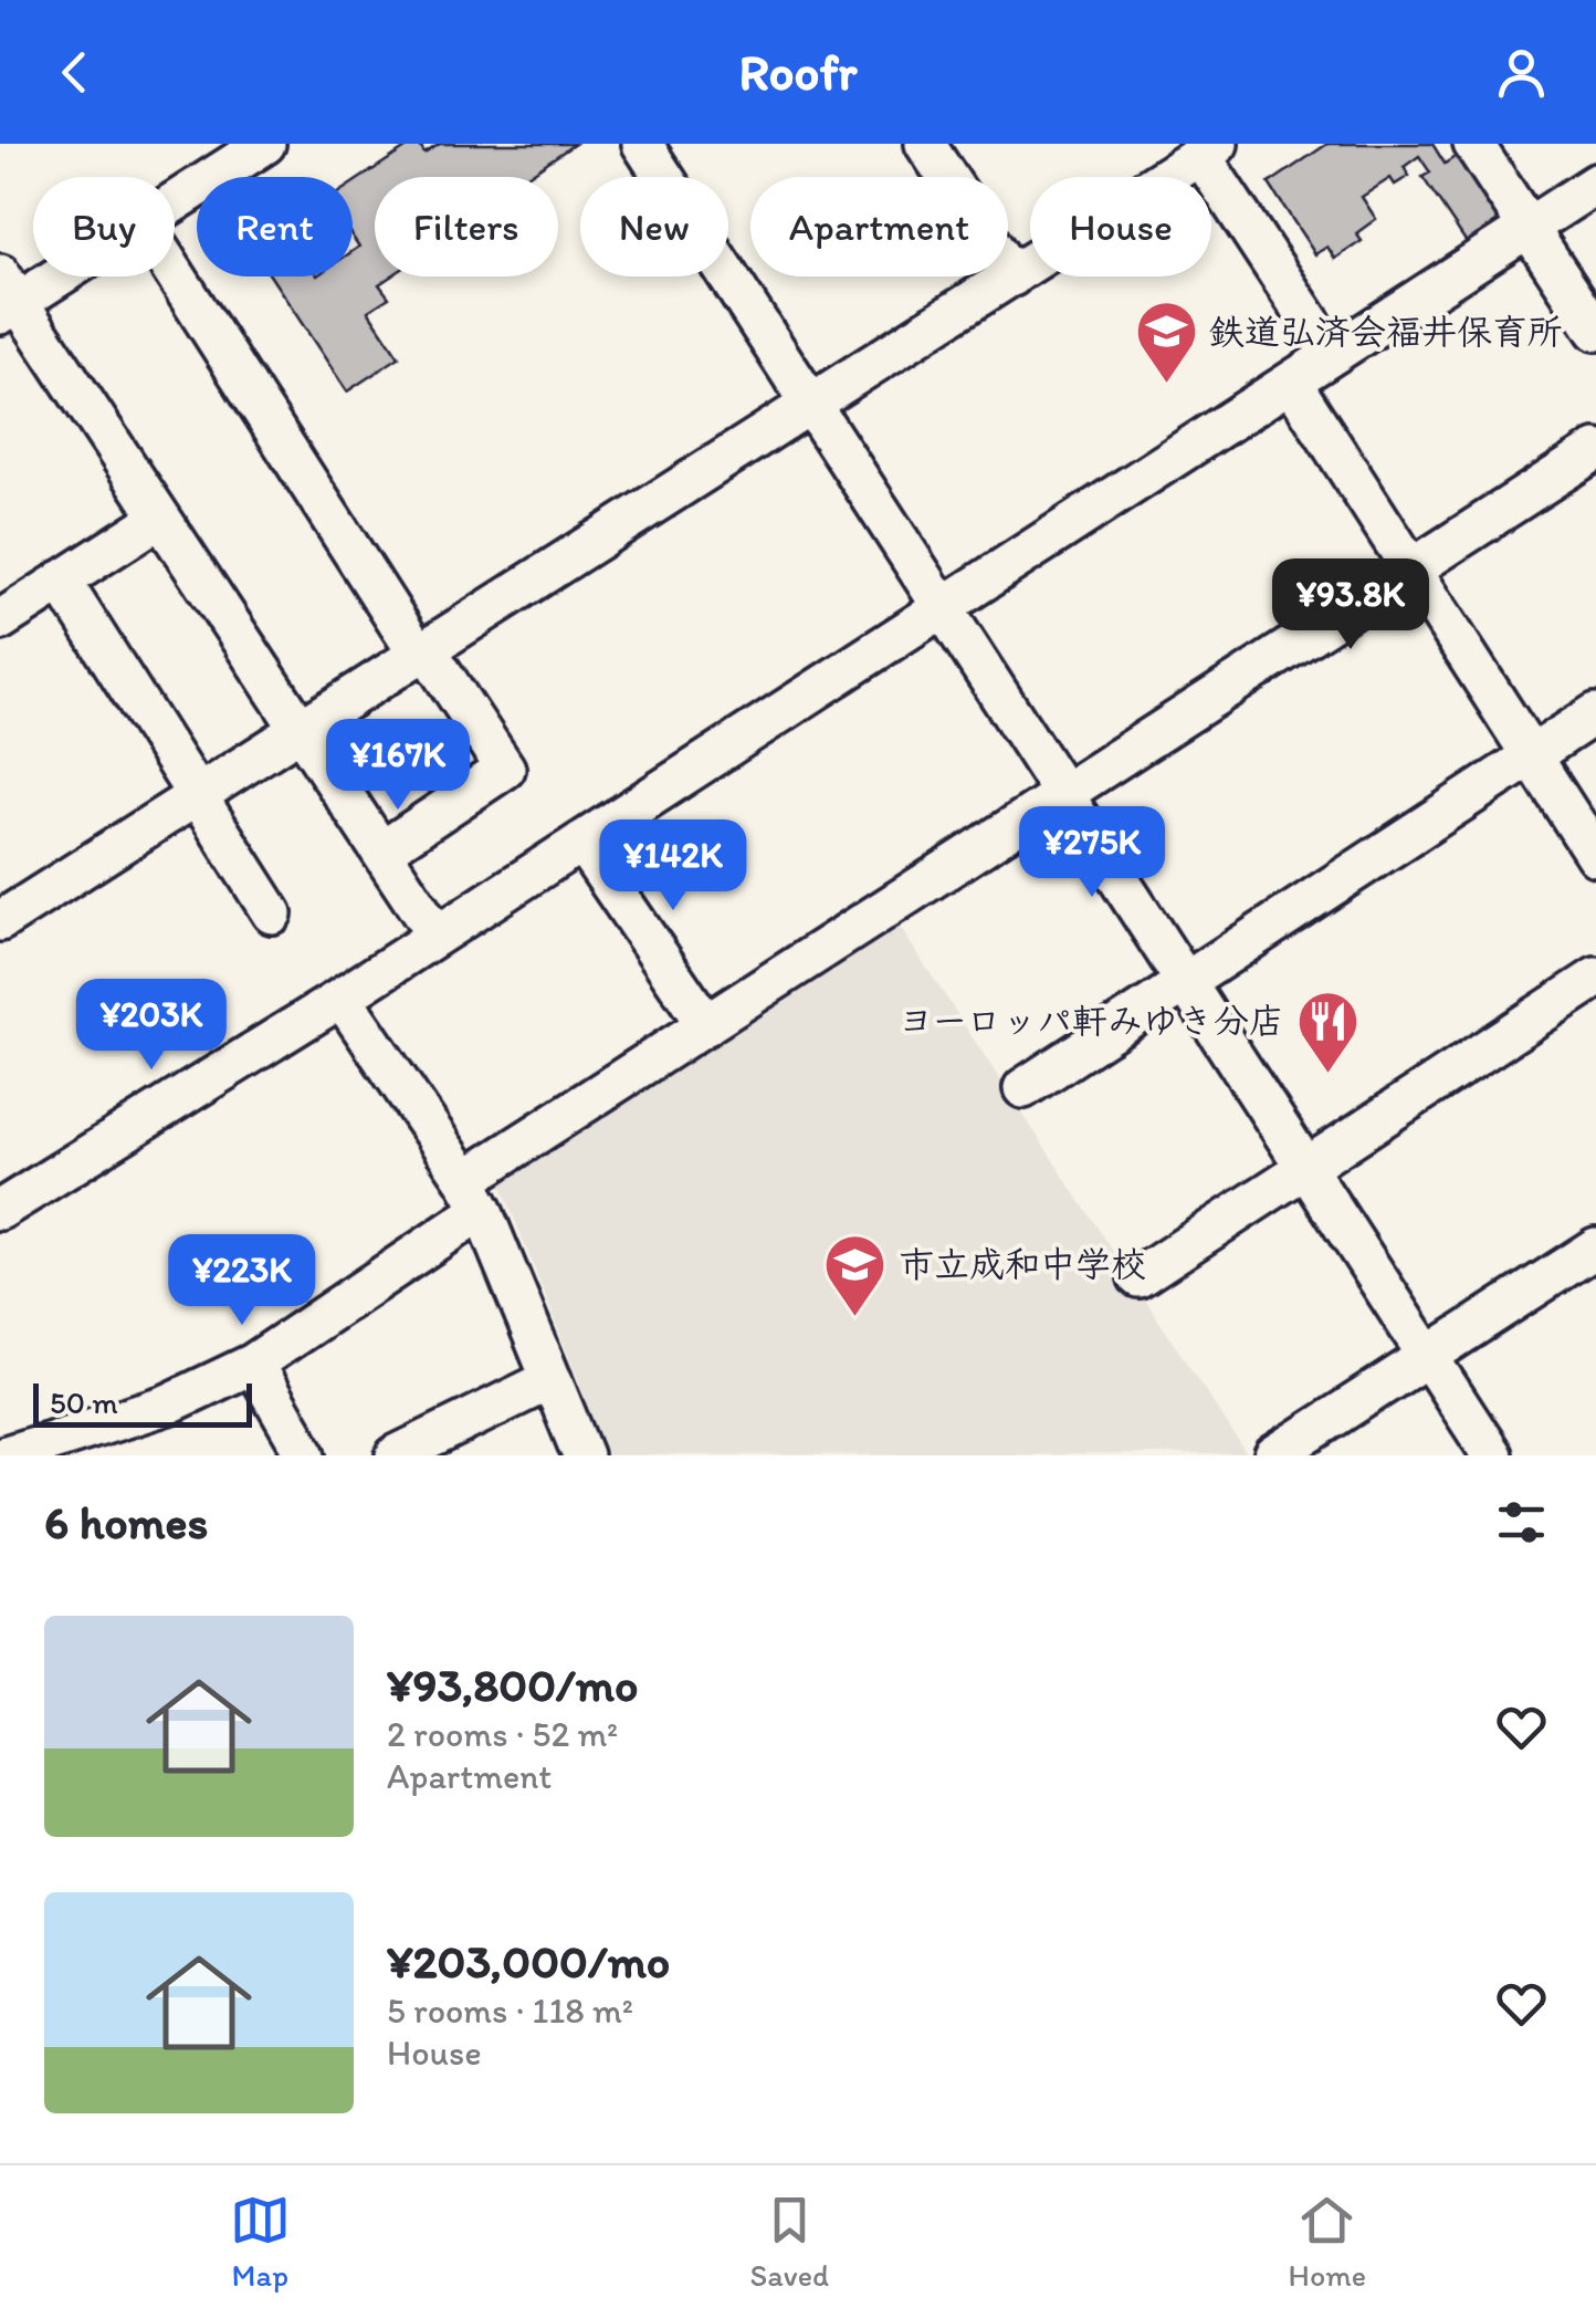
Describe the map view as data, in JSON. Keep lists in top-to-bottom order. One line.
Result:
{"places":{"school or university":["鉄道弘済会福井保育所","市立成和中学校"],"restaurant":["ヨーロッパ軒みゆき分店"]},"scale_bar":"50 m","page":{"header":"Roofr","chip":["Buy","Rent","Filters","New","Apartment","House"],"price":["¥93.8K","¥167K","¥275K","¥142K","¥203K","¥223K"],"scale":"50 m","heading":"6 homes","list":[{"name":"¥93,800/mo","note":"2 rooms · 52 m² · Apartment"},{"name":"¥203,000/mo","note":"5 rooms · 118 m² · House"}],"tabs":["Map","Saved","Home"]}}
